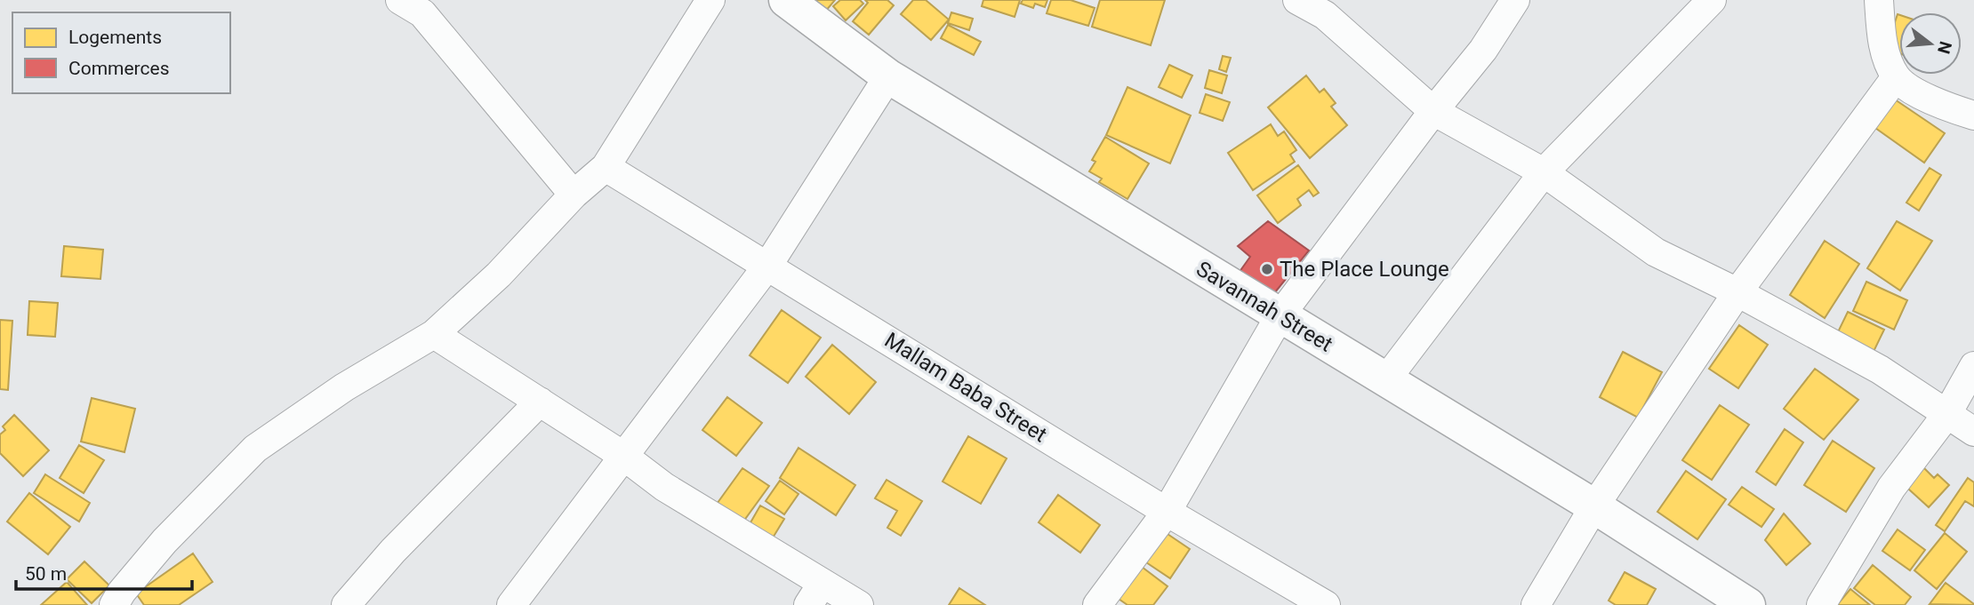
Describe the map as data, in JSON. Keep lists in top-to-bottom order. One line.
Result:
{"streets":{"street":["Savannah Street","Mallam Baba Street"]},"places":["The Place Lounge"],"legend":["Logements","Commerces"],"scale_bar":"50 m","north":"right"}
